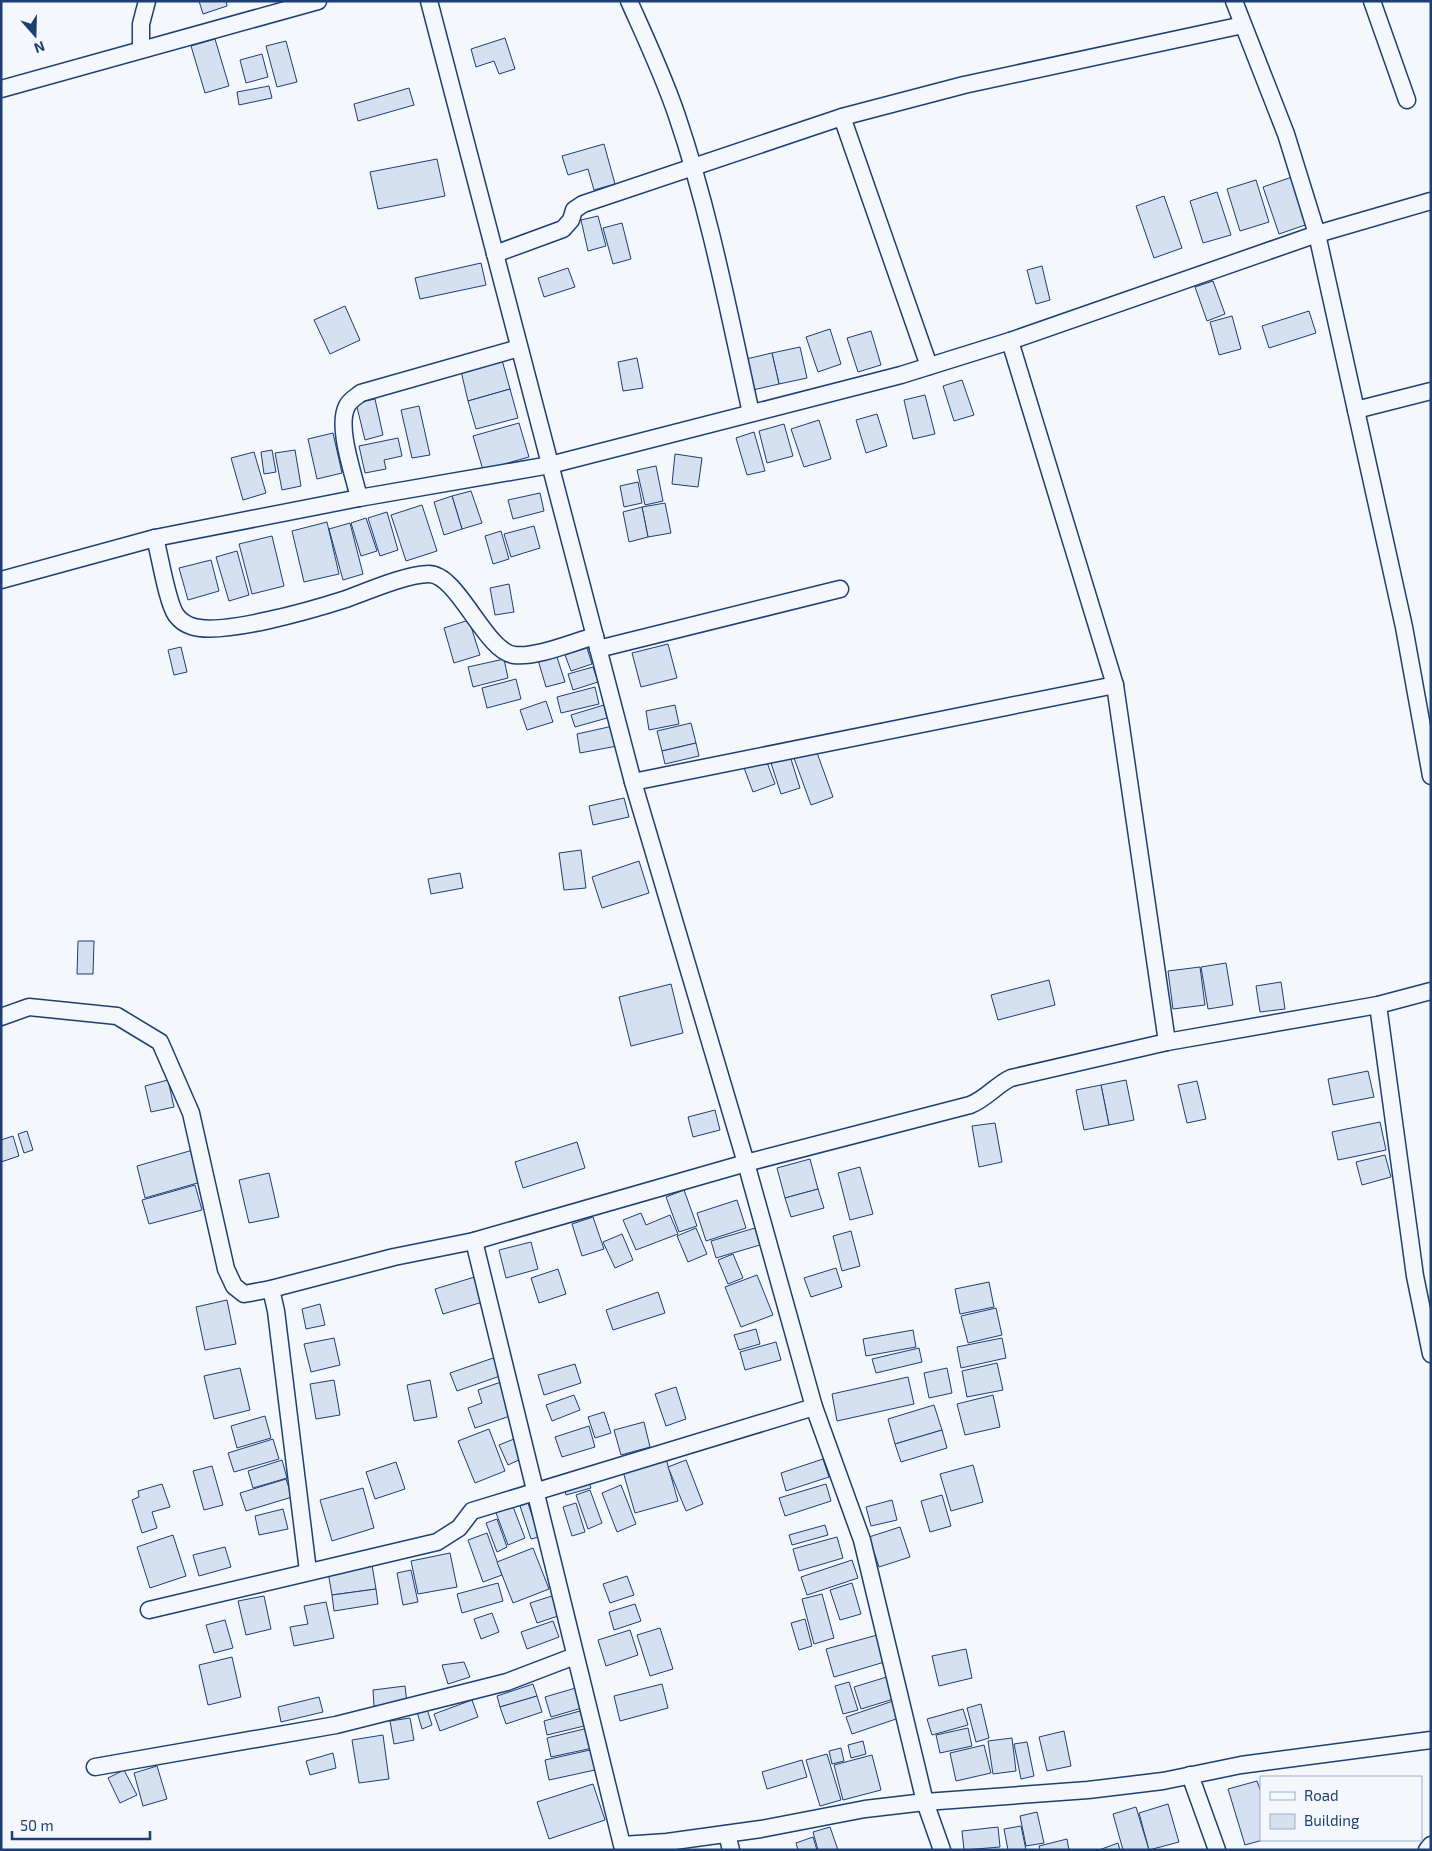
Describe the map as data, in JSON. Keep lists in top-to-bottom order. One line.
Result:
{"legend":["Road","Building"],"scale_bar":"50 m","north":"bottom"}
